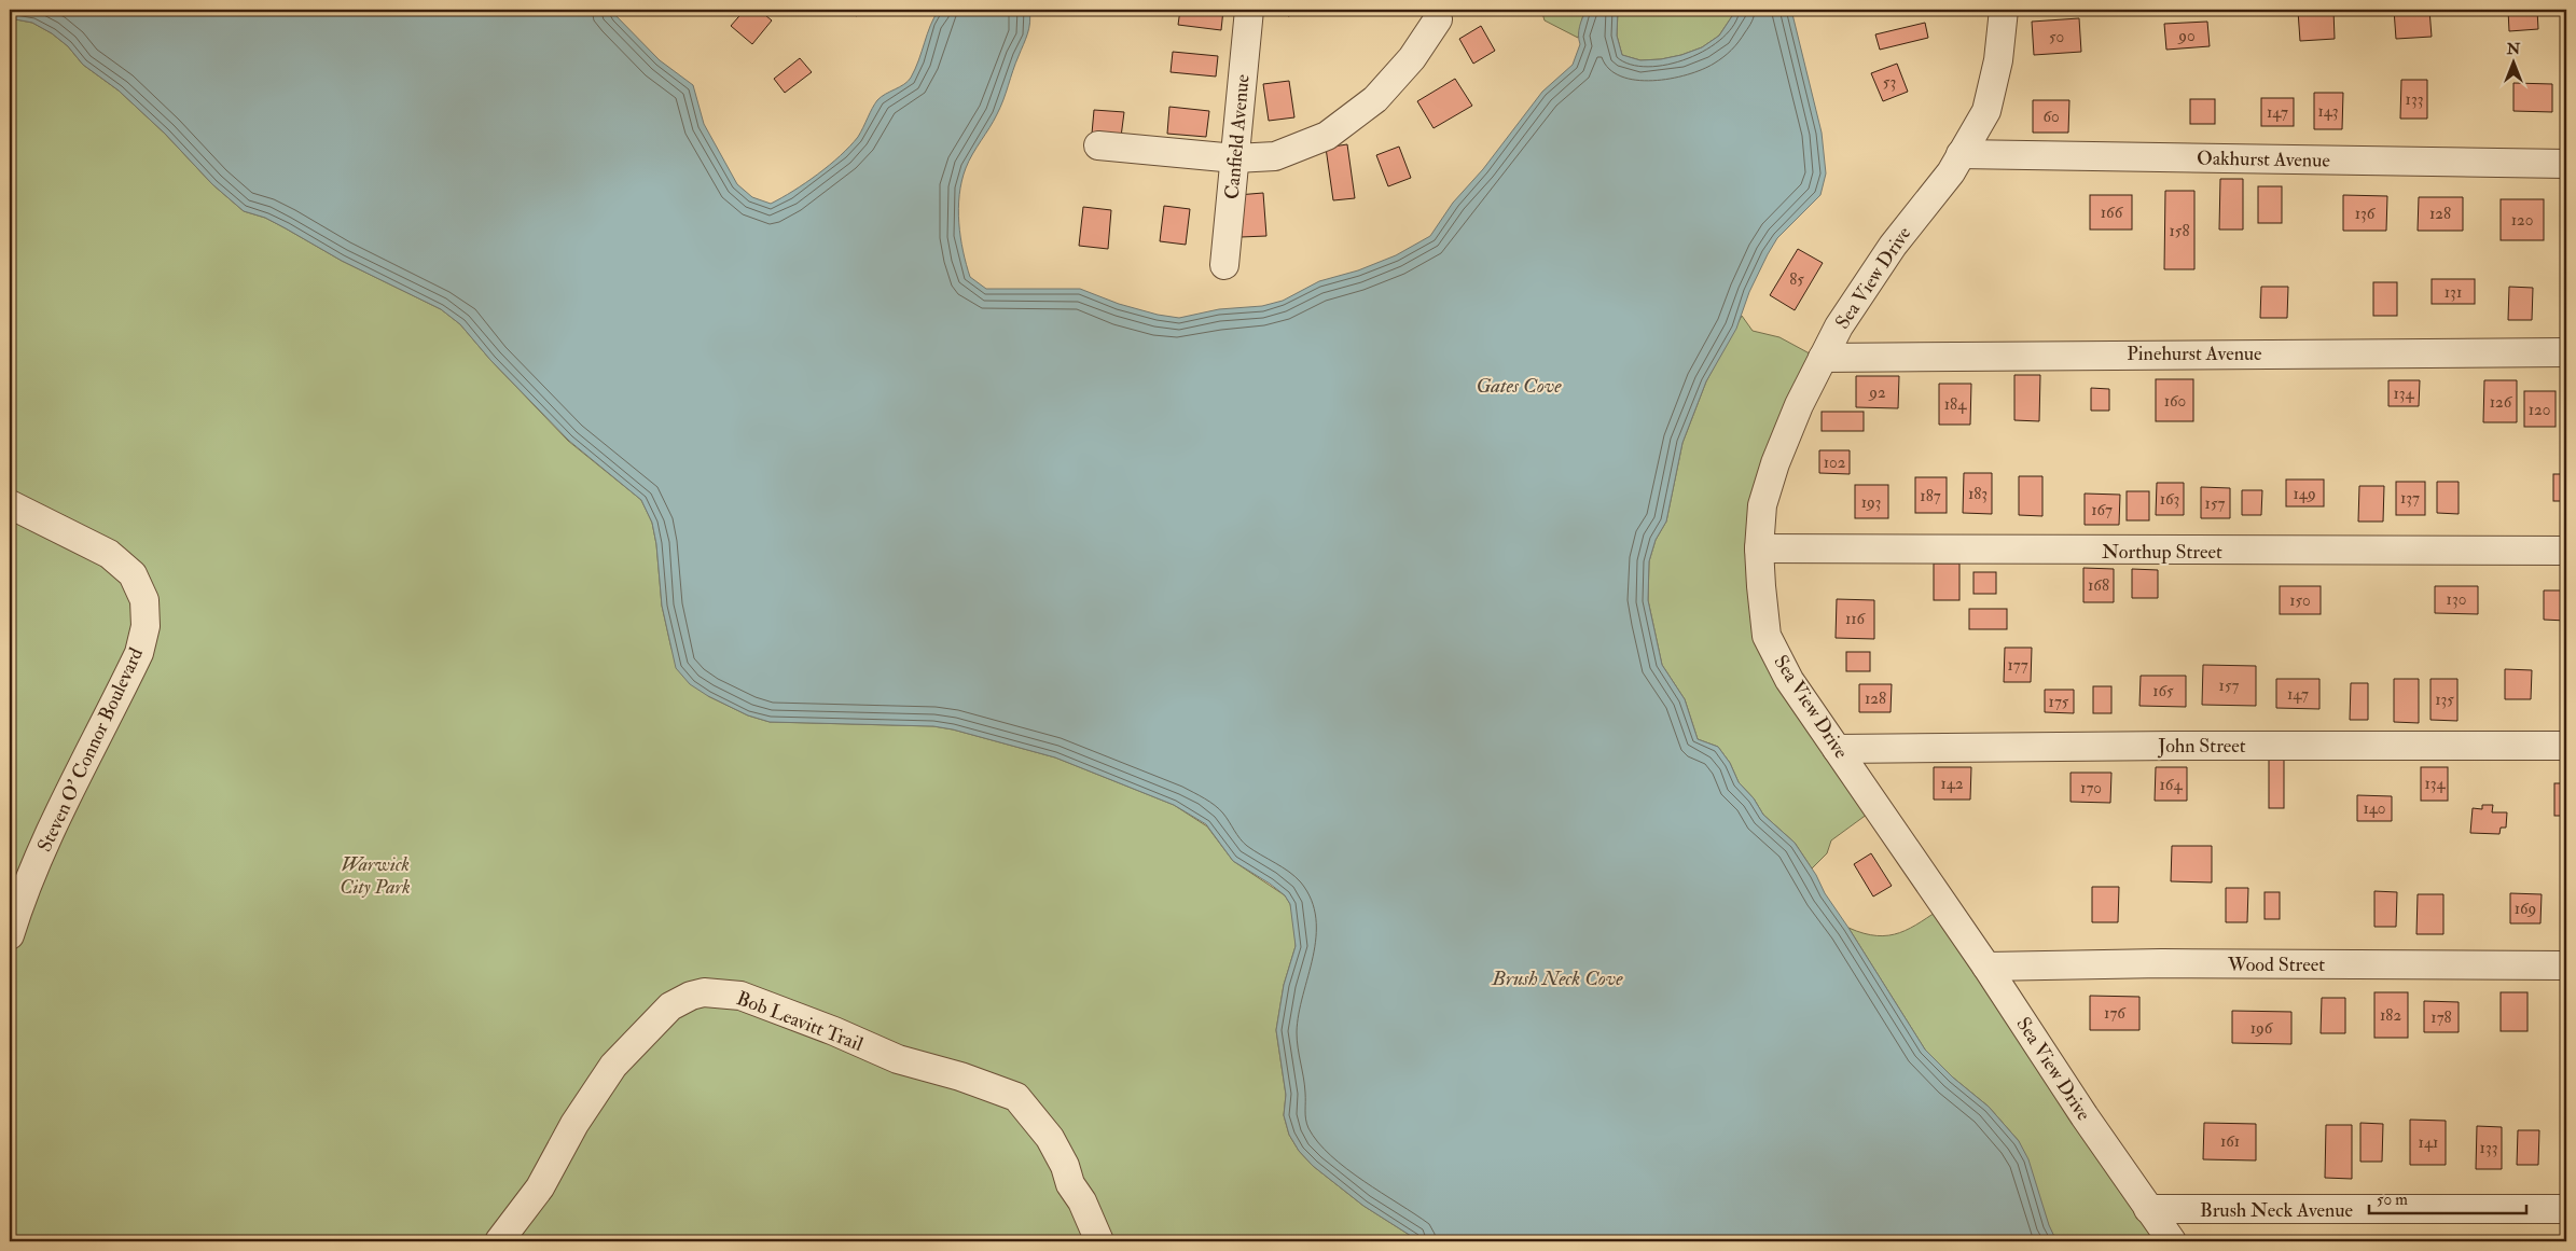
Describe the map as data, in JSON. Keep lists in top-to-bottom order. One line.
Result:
{"streets":{"street":["Canfield Avenue","Oakhurst Avenue","Sea View Drive","Pinehurst Avenue","Northup Street","John Street","Steven O' Connor Boulevard","Wood Street","Bob Leavitt Trail","Brush Neck Avenue"]},"crossings":[["Oakhurst Avenue","Sea View Drive"],["Sea View Drive","Pinehurst Avenue"],["Sea View Drive","Northup Street"],["Sea View Drive","John Street"],["Sea View Drive","Wood Street"],["Sea View Drive","Brush Neck Avenue"]],"water":["Gates Cove","Brush Neck Cove"],"parks":["Warwick City Park"],"house_numbers":["90","50","53","133","143","147","60","166","136","128","120","158","85","131","92","134","160","126","184","120","102","183","149","187","137","163","193","157","167","168","130","150","116","177","157","165","147","128","135","175","142","134","164","170","140","169","176","182","178","196","161","141","133"],"scale_bar":"50 m","north":"top"}
